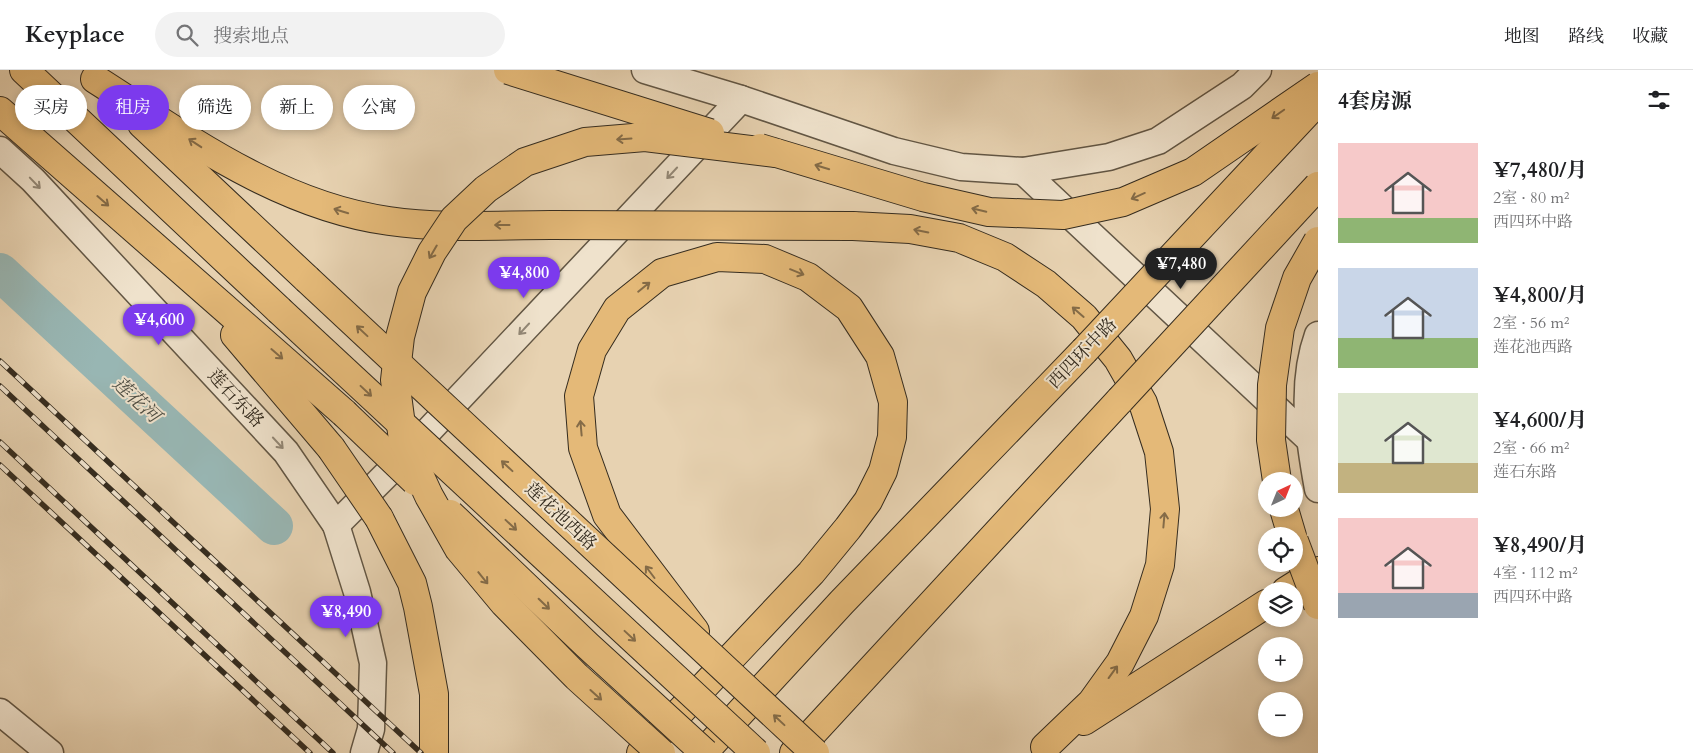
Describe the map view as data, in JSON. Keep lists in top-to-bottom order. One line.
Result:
{"streets":{"highway":["西四环中路","莲花池西路"],"street":["莲石东路"]},"one_way":["莲石东路"],"water":["莲花河"],"north":"top right","page":{"header":"Keyplace","search":"搜索地点","nav":["地图","路线","收藏"],"heading":"4套房源","chip":["买房","租房","筛选","新上","公寓"],"list":[{"name":"¥7,480/月","note":"2室 · 80 m² · 西四环中路"},{"name":"¥4,800/月","note":"2室 · 56 m² · 莲花池西路"},{"name":"¥4,600/月","note":"2室 · 66 m² · 莲石东路"},{"name":"¥8,490/月","note":"4室 · 112 m² · 西四环中路"}],"price":["¥7,480","¥4,800","¥4,600","¥8,490"],"map_buttons":["+","−"]}}
